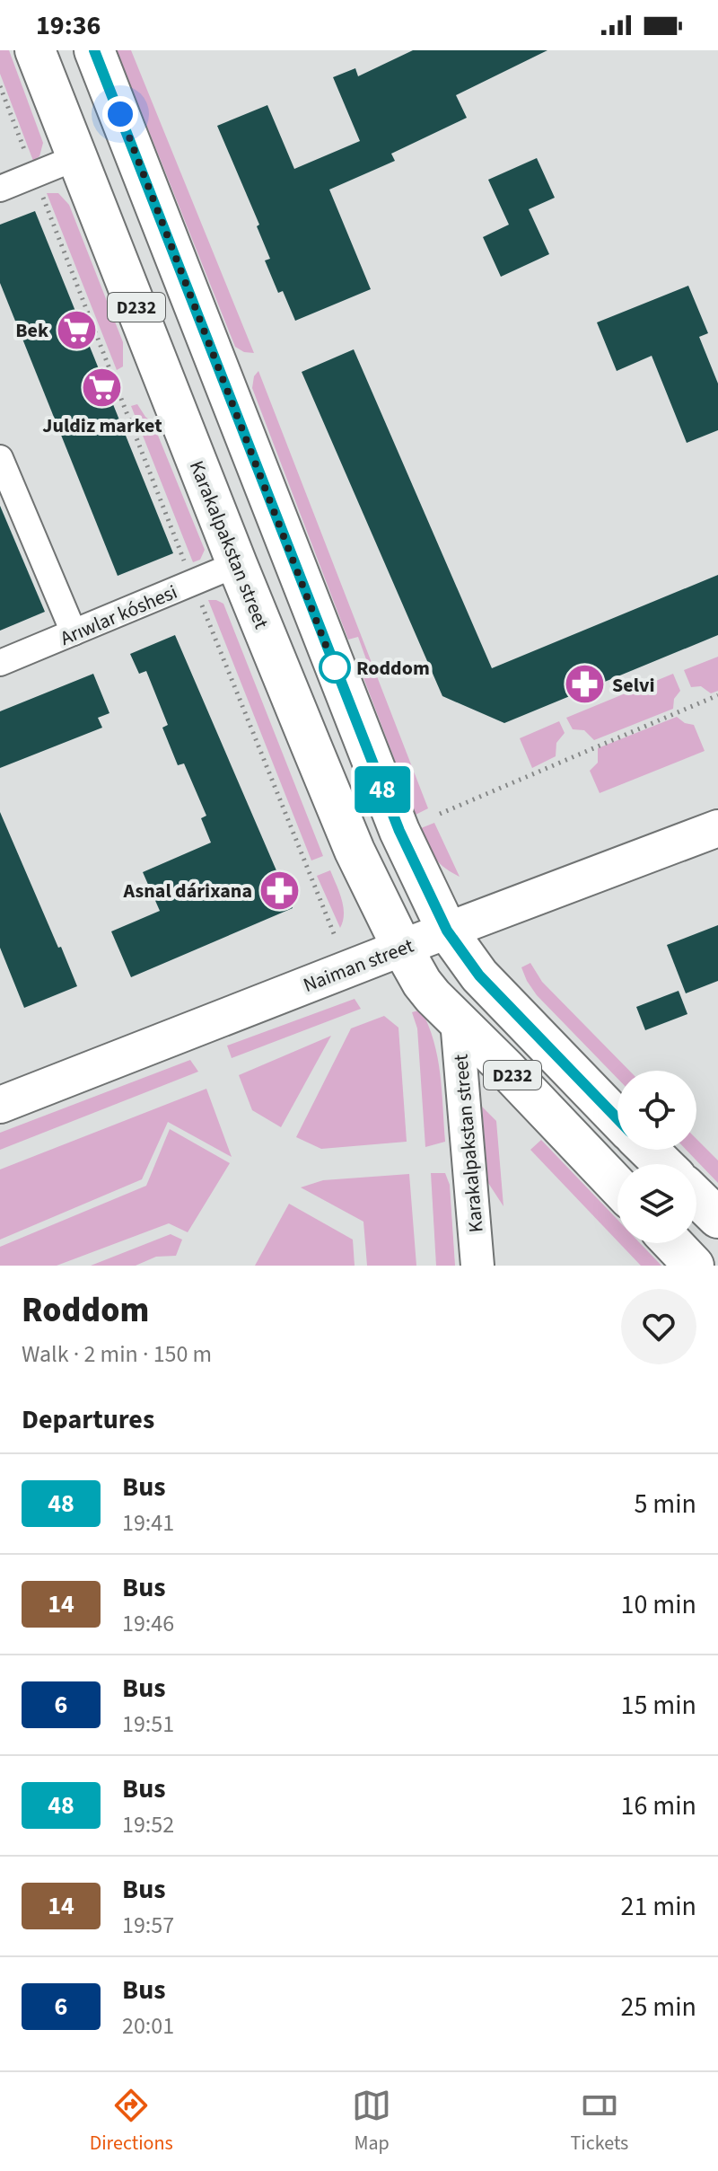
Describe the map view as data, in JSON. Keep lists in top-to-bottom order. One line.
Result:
{"streets":{"main road":["D232","Karakalpakstan street","Naiman street"],"street":["Arıwlar kóshesi"]},"crossings":[["D232","Naiman street"],["Karakalpakstan street","Arıwlar kóshesi"],["Karakalpakstan street","Naiman street"]],"places":{"supermarket":["Bek","Juldiz market"],"other":["Roddom"],"pharmacy":["Selvi","Asnal dárixana"]},"lines":["bus line 48"],"page":{"status":"19:36","on_map":"48","heading":[["Roddom","Walk · 2 min · 150 m"],"Departures"],"list":[{"mark":"48","name":"Bus","note":"19:41","value":"5 min"},{"mark":"14","name":"Bus","note":"19:46","value":"10 min"},{"mark":"6","name":"Bus","note":"19:51","value":"15 min"},{"mark":"48","name":"Bus","note":"19:52","value":"16 min"},{"mark":"14","name":"Bus","note":"19:57","value":"21 min"},{"mark":"6","name":"Bus","note":"20:01","value":"25 min"}],"tabs":["Directions","Map","Tickets"]}}
